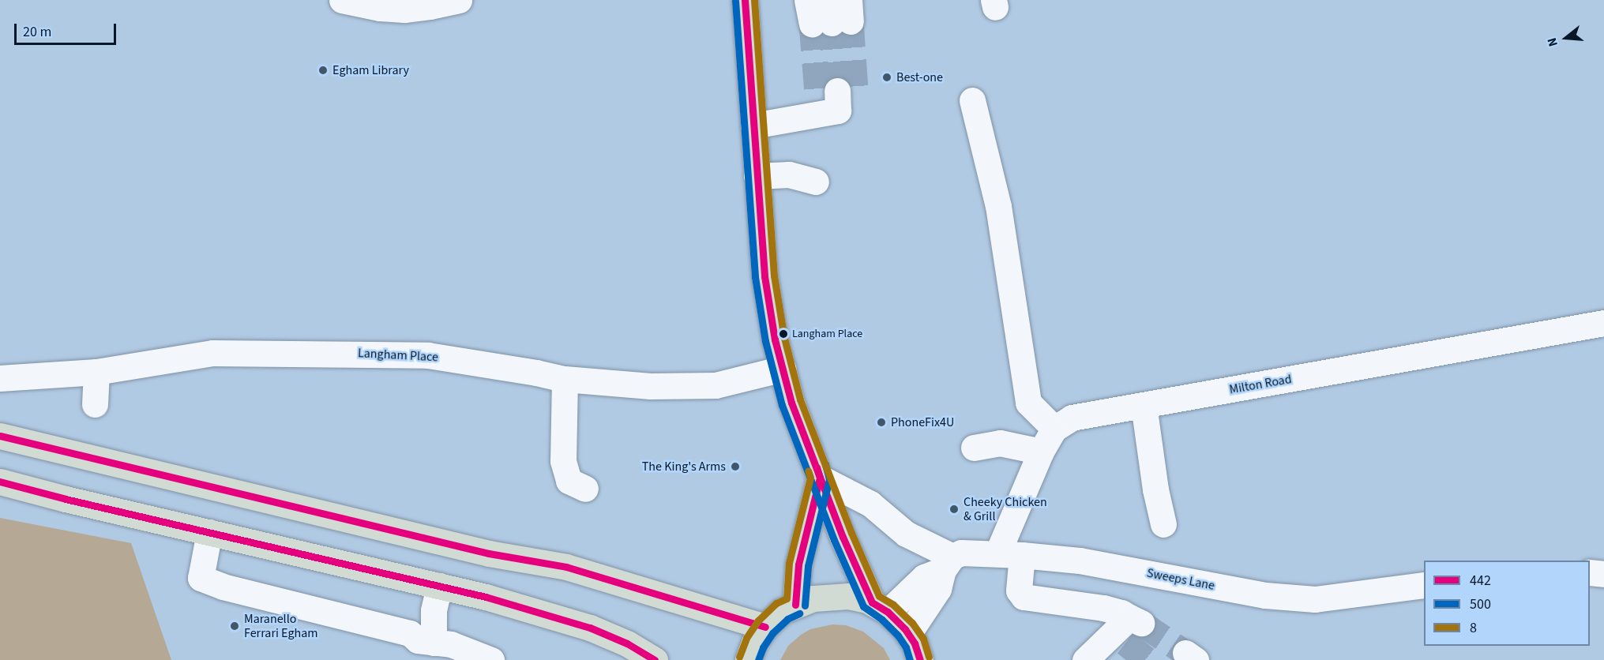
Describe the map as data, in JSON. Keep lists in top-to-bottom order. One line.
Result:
{"streets":{"street":["Langham Place","Milton Road","Sweeps Lane"]},"places":["Egham Library","Best-one","Langham Place","PhoneFix4U","The King's Arms","Cheeky Chicken & Grill","Maranello Ferrari Egham"],"lines":["transit line 442","transit line 8","transit line 500"],"legend":["442","500","8"],"scale_bar":"20 m","north":"left"}
